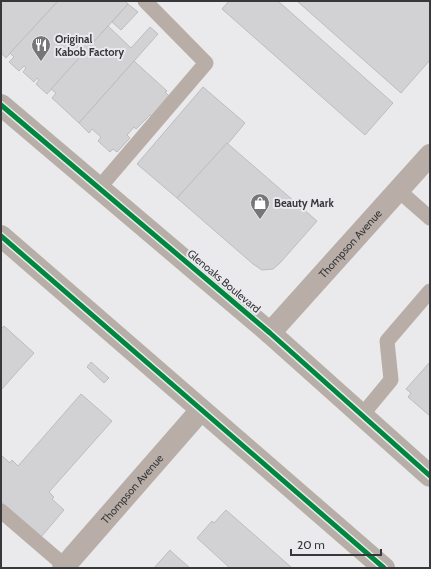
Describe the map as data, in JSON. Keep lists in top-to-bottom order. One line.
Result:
{"streets":{"main road":["Glenoaks Boulevard"],"street":["Thompson Avenue"]},"crossings":[["Thompson Avenue","Glenoaks Boulevard"]],"places":{"restaurant":["Original Kabob Factory"],"shop":["Beauty Mark"]},"scale_bar":"20 m"}
